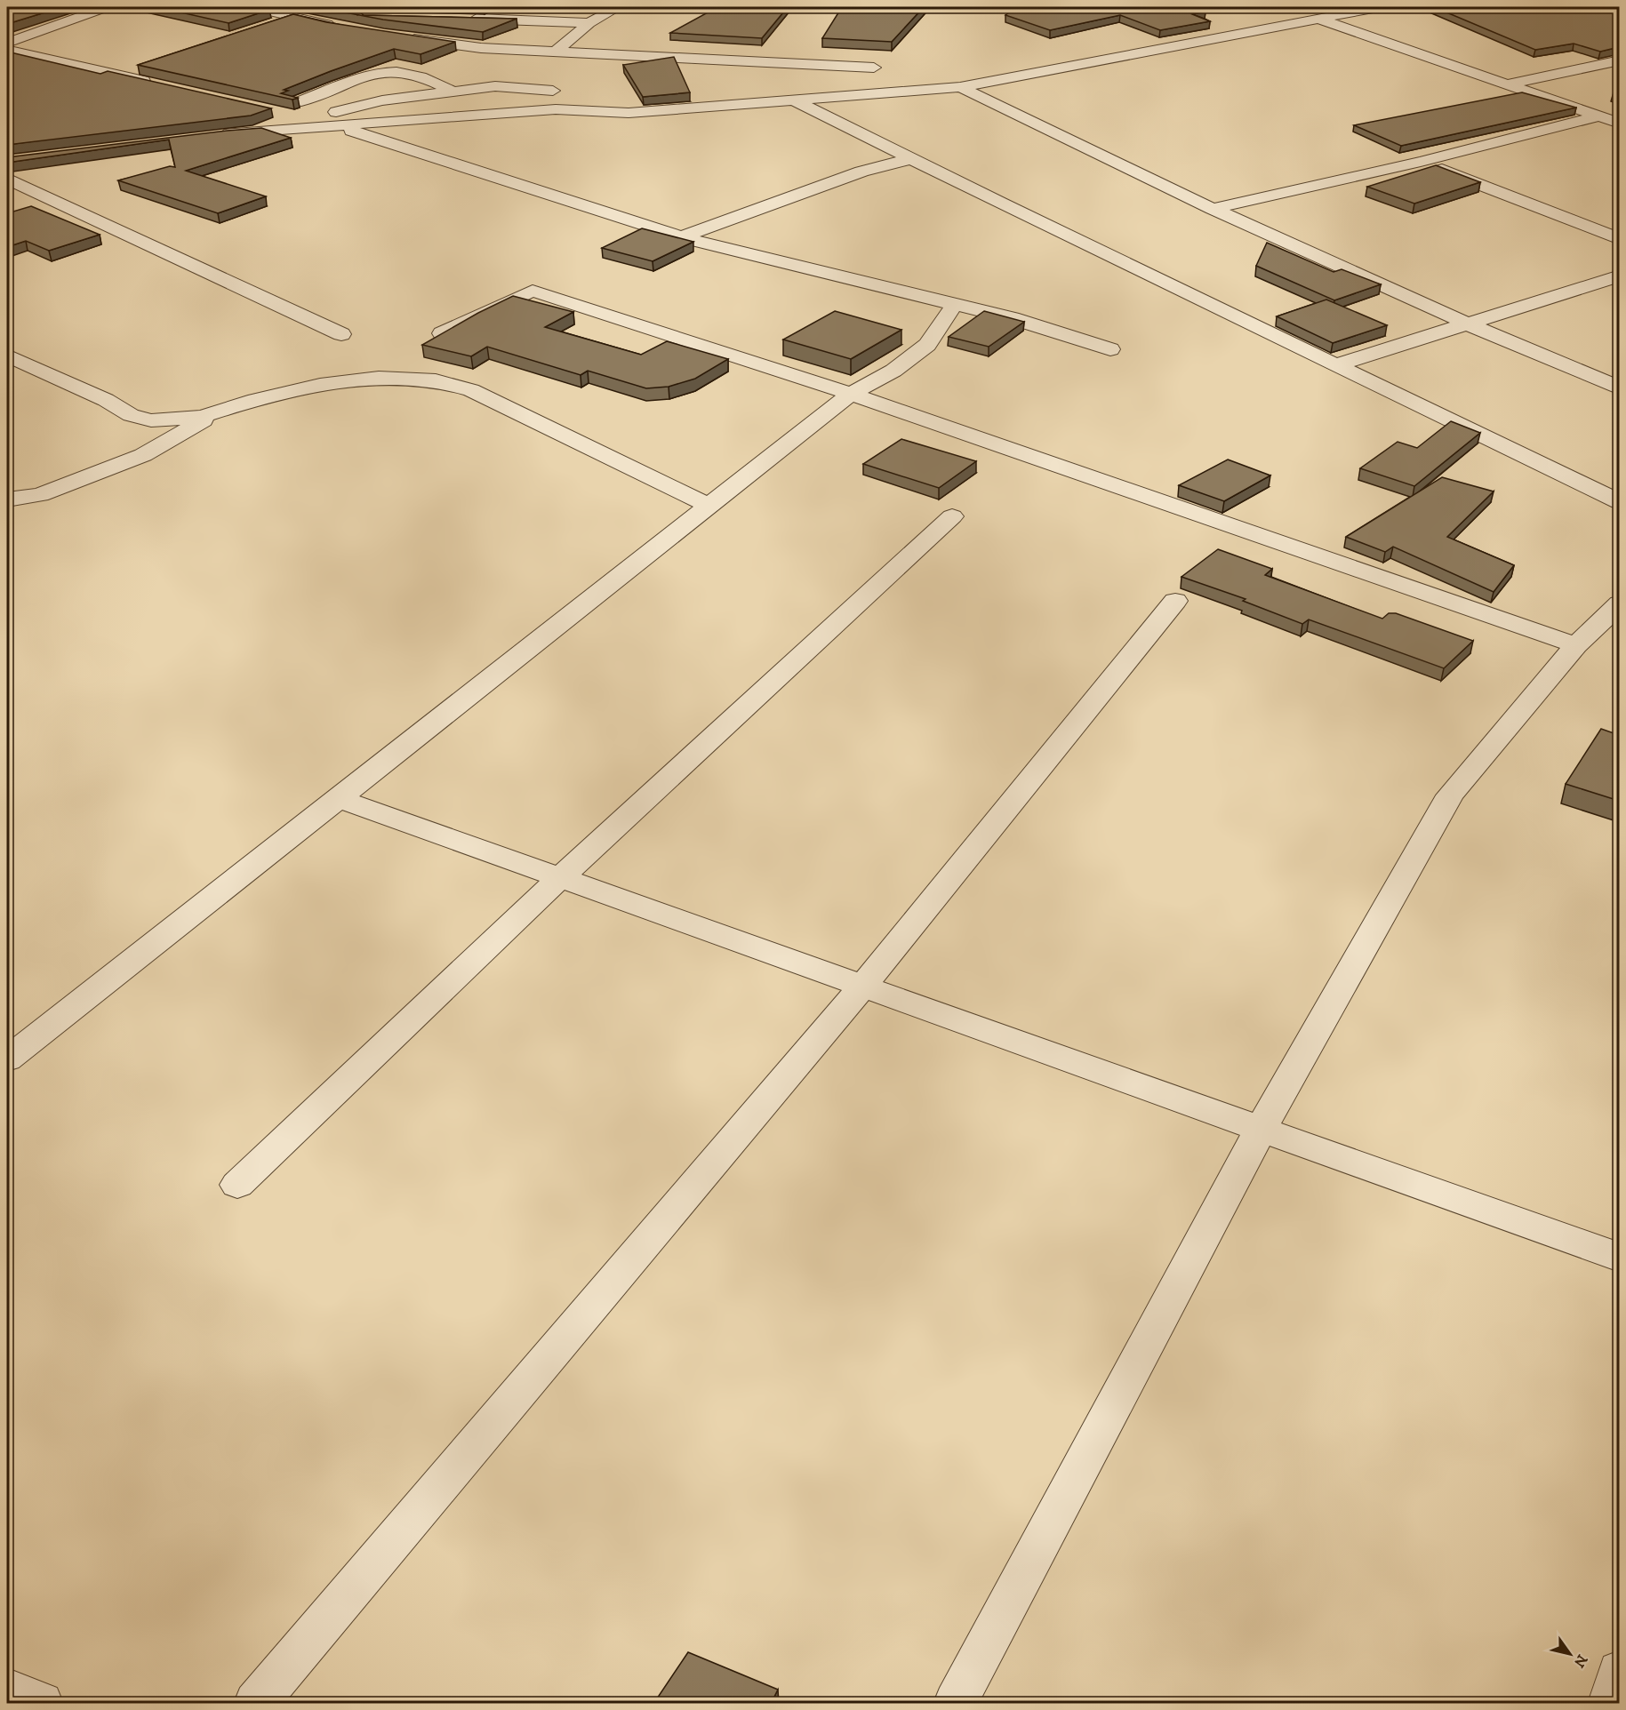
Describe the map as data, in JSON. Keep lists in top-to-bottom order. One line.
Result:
{"north":"bottom right"}
